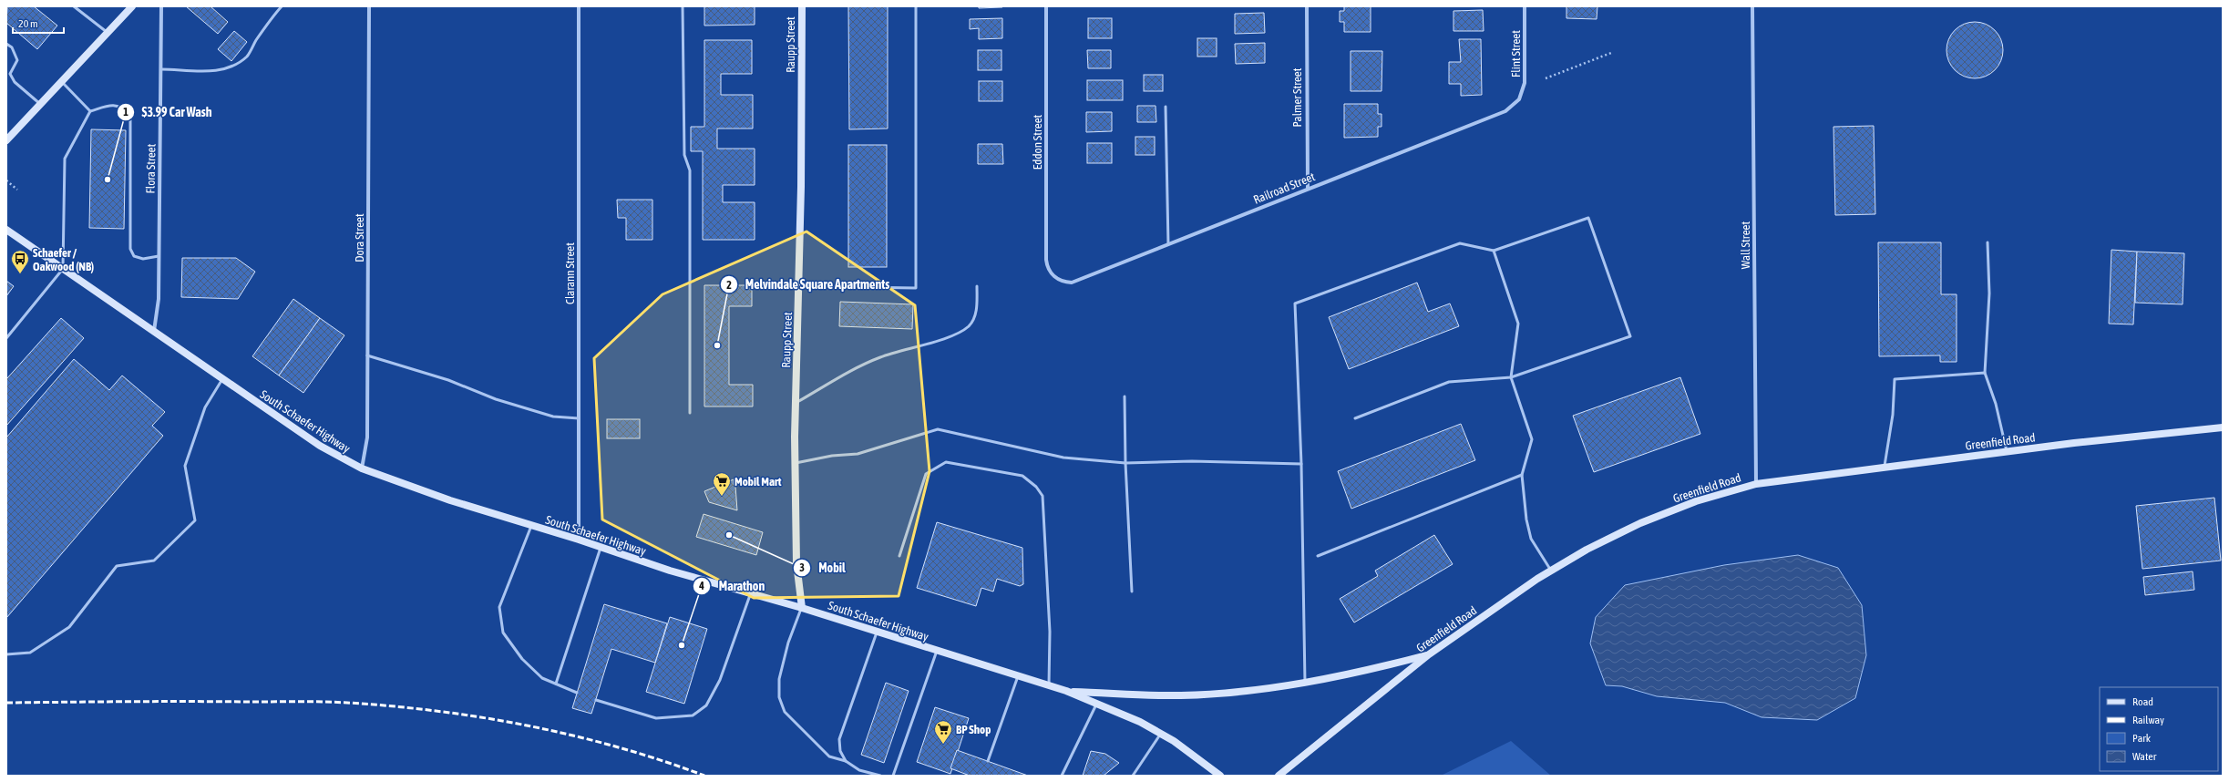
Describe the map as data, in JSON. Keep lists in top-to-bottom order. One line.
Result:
{"streets":{"main road":["Raupp Street","South Schaefer Highway","Greenfield Road"],"street":["Flint Street","Palmer Street","Eddon Street","Flora Street","Railroad Street","Dora Street","Wall Street","Clarann Street"]},"crossings":[["Raupp Street","South Schaefer Highway"],["Flint Street","Railroad Street"],["Palmer Street","Railroad Street"],["Eddon Street","Railroad Street"],["Flora Street","South Schaefer Highway"],["Dora Street","South Schaefer Highway"],["Wall Street","Greenfield Road"],["Clarann Street","South Schaefer Highway"]],"places":{"other":["$3.99 Car Wash","Melvindale Square Apartments","Mobil","Marathon"],"bus stop":["Schaefer / Oakwood (NB)"],"supermarket":["Mobil Mart","BP Shop"]},"legend":["Road","Railway","Park","Water"],"scale_bar":"20 m"}
